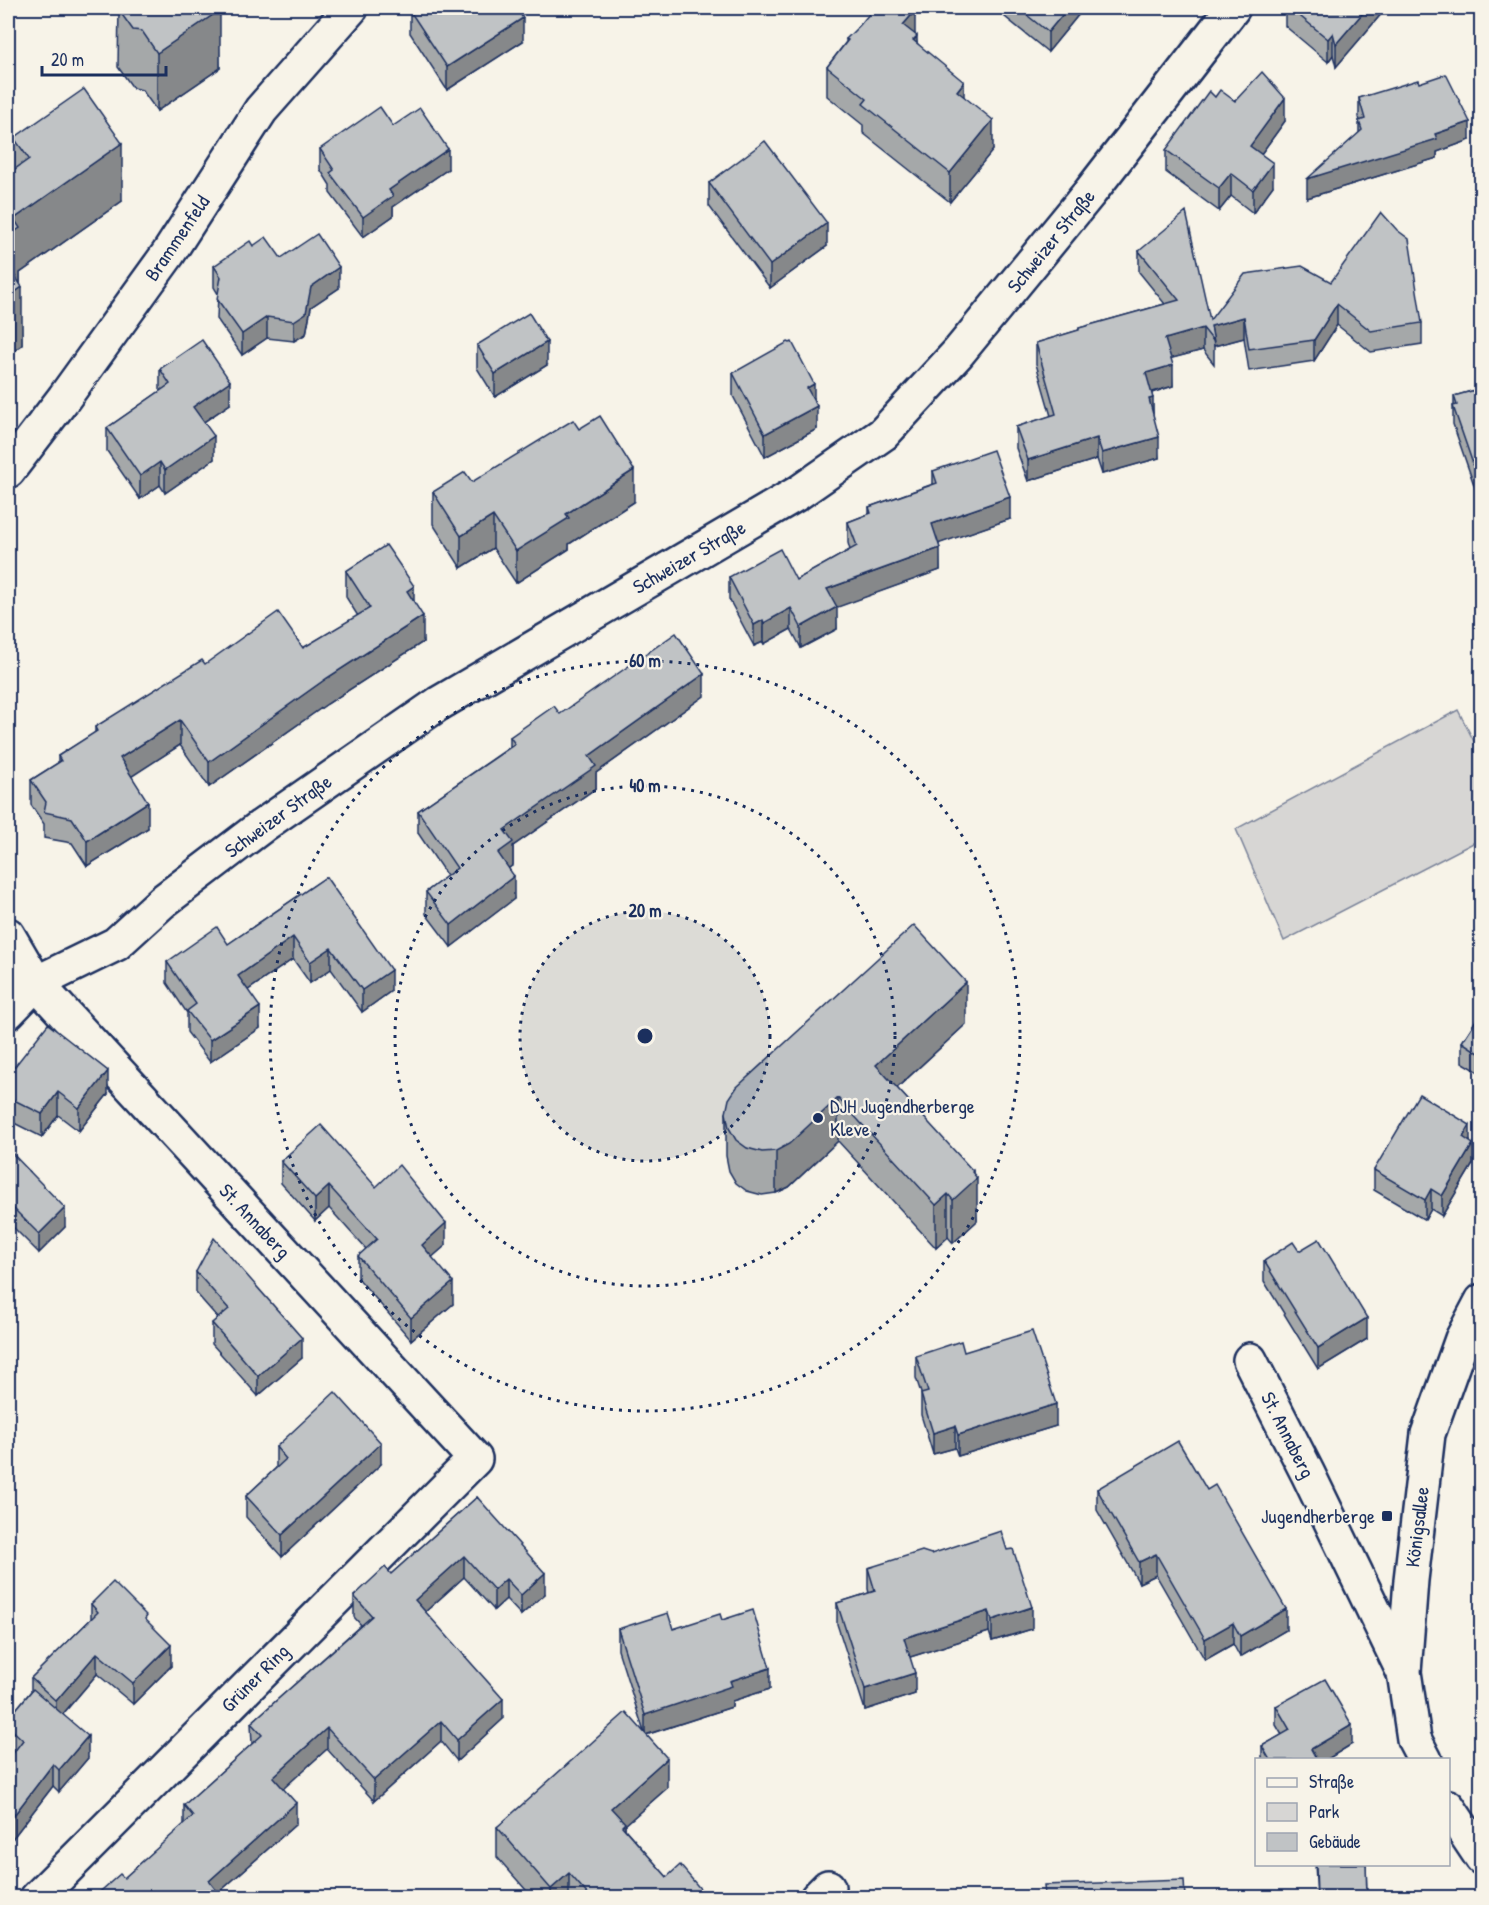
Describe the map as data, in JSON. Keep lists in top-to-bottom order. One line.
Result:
{"streets":{"street":["Brammenfeld","Schweizer Straße","St. Annaberg","Königsallee","Grüner Ring"]},"crossings":[["Schweizer Straße","St. Annaberg"],["St. Annaberg","Königsallee"],["St. Annaberg","Grüner Ring"]],"places":{"other":["DJH Jugendherberge Kleve"],"transit":["Jugendherberge"]},"legend":["Straße","Park","Gebäude"],"scale_bar":"20 m","rings":["60 m","40 m","20 m"]}
